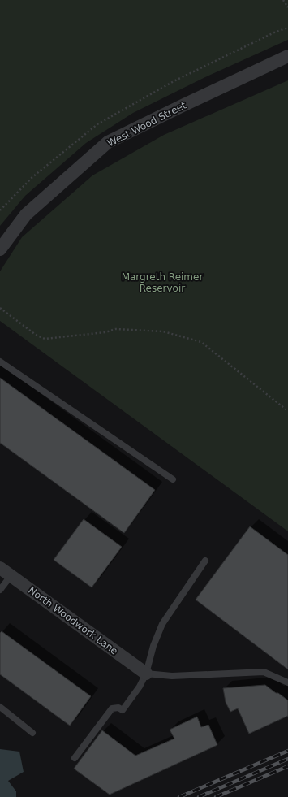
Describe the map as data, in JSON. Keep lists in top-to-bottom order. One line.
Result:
{"streets":{"street":["West Wood Street","North Woodwork Lane"]},"parks":["Margreth Reimer Reservoir"]}
